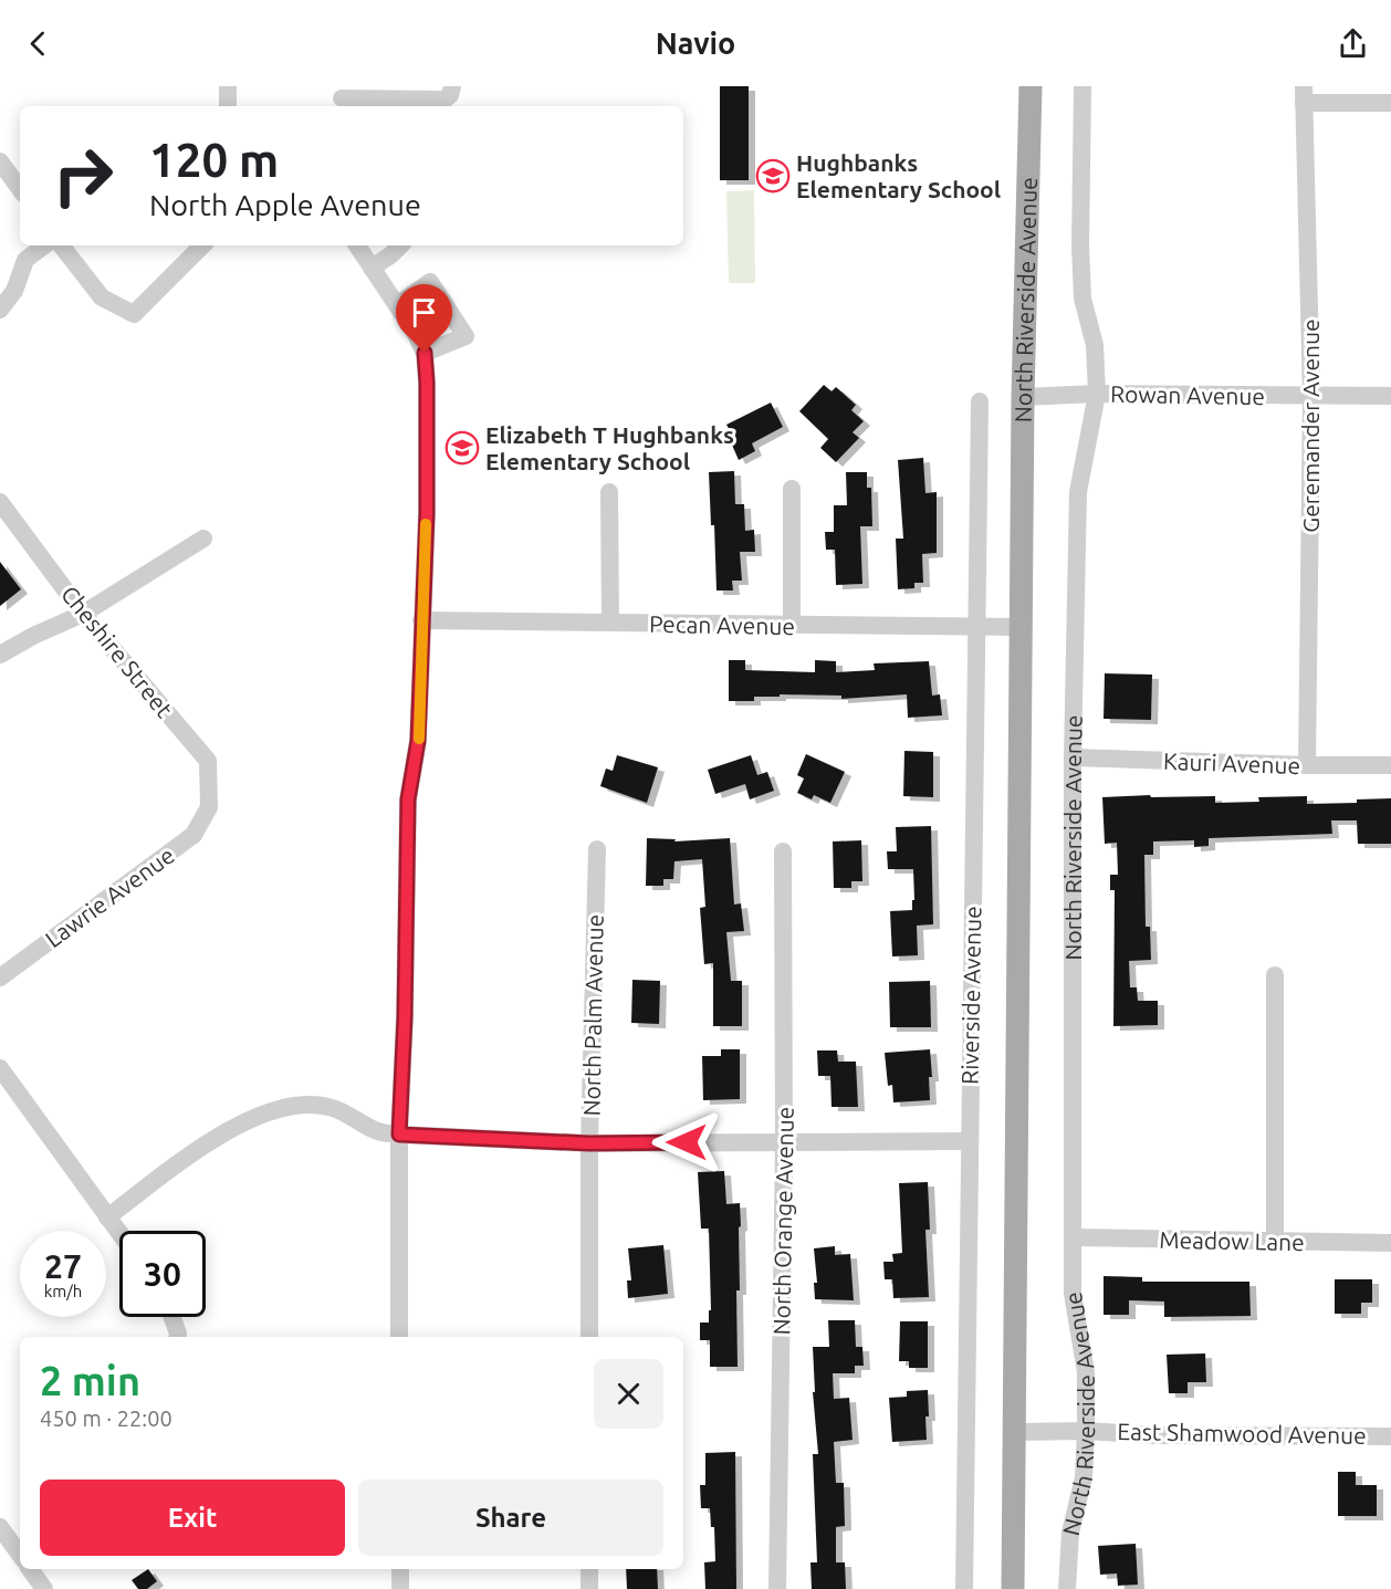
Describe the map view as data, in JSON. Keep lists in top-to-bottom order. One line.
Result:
{"streets":{"main road":["North Riverside Avenue"],"street":["Rowan Avenue","Geremander Avenue","Pecan Avenue","Cheshire Street","Kauri Avenue","Lawrie Avenue","Riverside Avenue","North Palm Avenue","North Orange Avenue","Meadow Lane","East Shamwood Avenue"]},"crossings":[["North Riverside Avenue","Rowan Avenue"],["North Riverside Avenue","Pecan Avenue"],["North Riverside Avenue","Kauri Avenue"],["North Riverside Avenue","Meadow Lane"],["North Riverside Avenue","East Shamwood Avenue"],["Rowan Avenue","Geremander Avenue"],["Geremander Avenue","Kauri Avenue"],["Pecan Avenue","Riverside Avenue"],["Cheshire Street","Lawrie Avenue"]],"places":{"school or university":["Hughbanks Elementary School","Elizabeth T Hughbanks Elementary School"]},"page":{"header":"Navio","turn":["120 m","North Apple Avenue"],"speed":"27 km/h","limit":"30","heading":["2 min","450 m · 22:00"],"buttons":["Exit","Share"]}}
